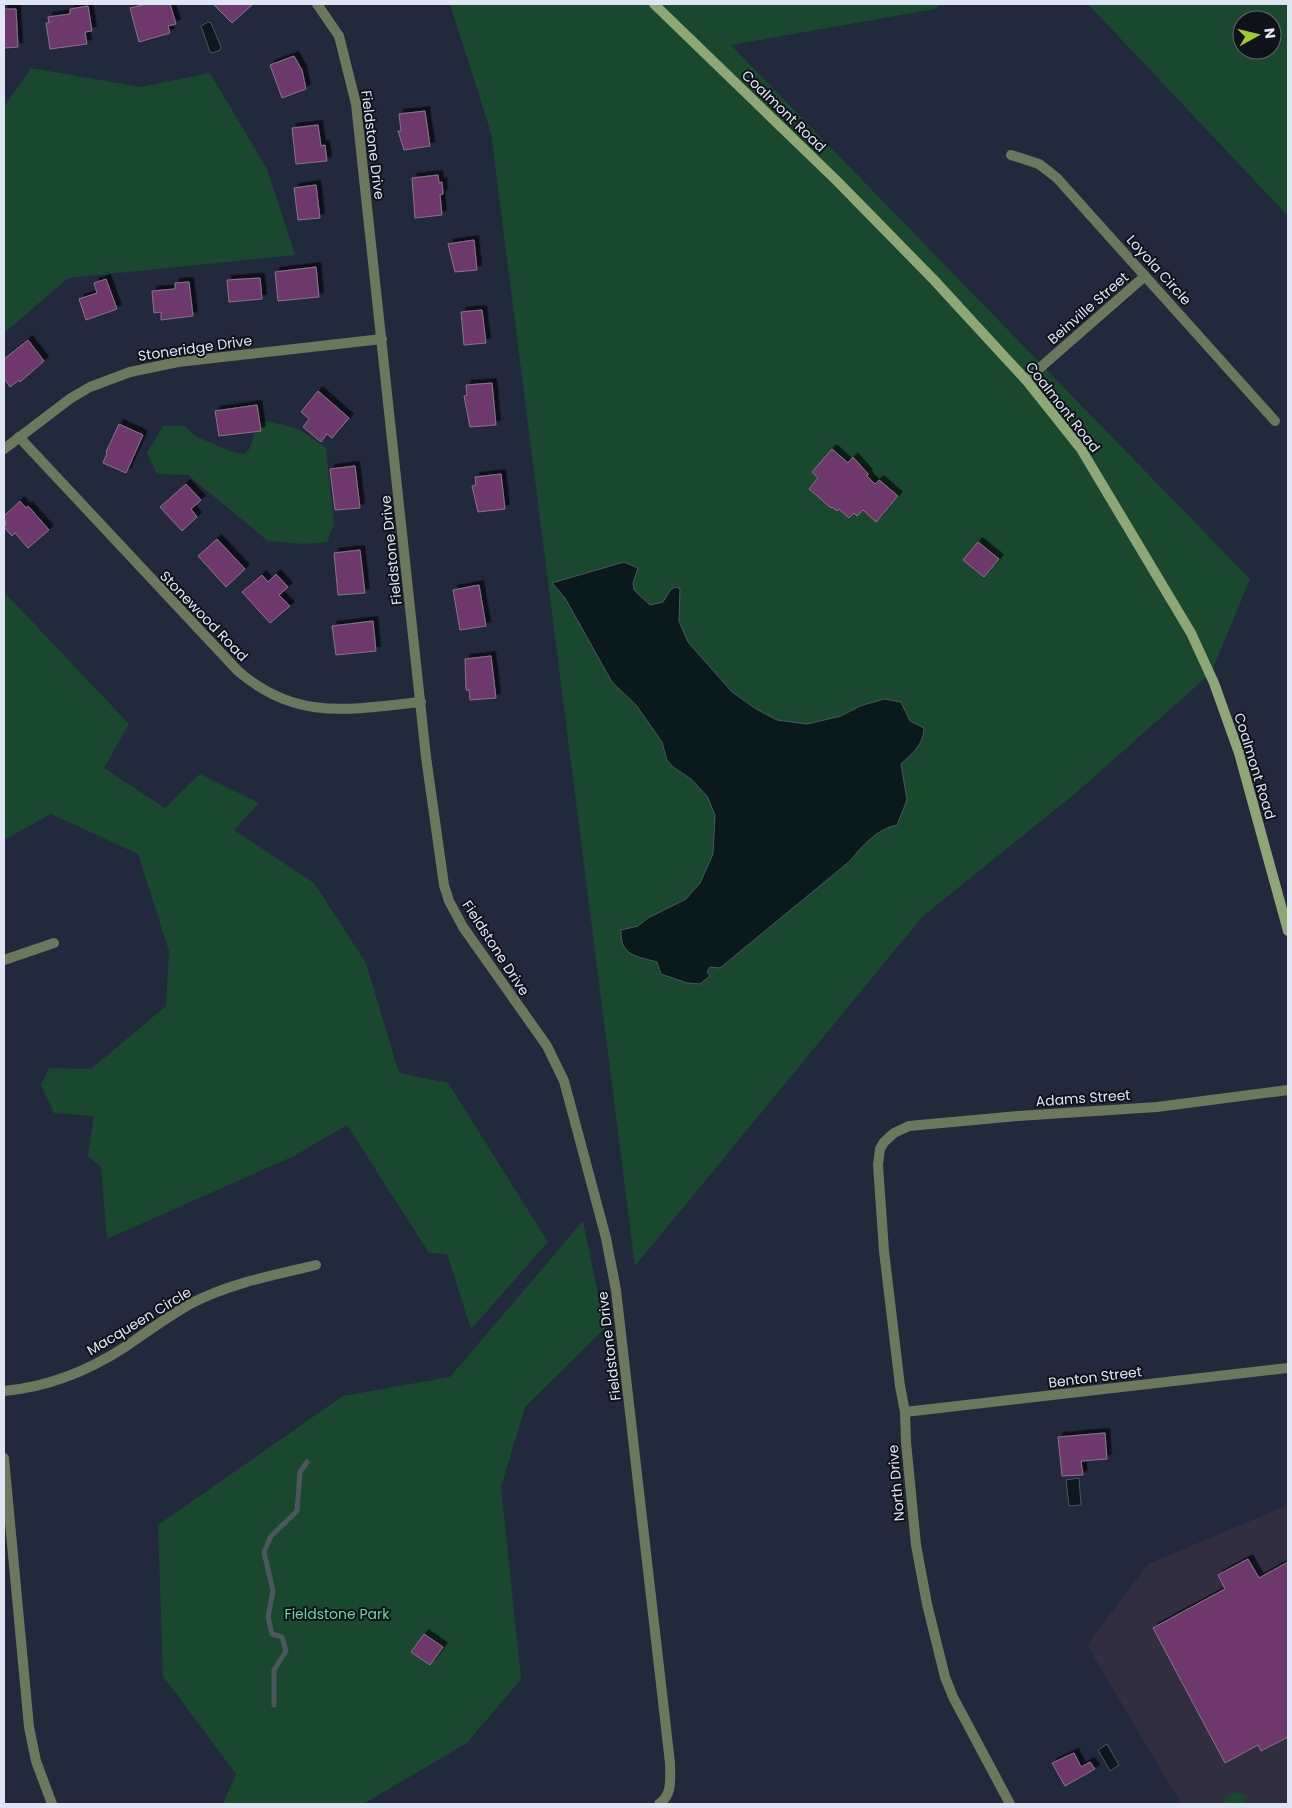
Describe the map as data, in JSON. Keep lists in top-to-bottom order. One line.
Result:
{"streets":{"street":["Coalmont Road","Fieldstone Drive","Loyola Circle","Beinville Street","Stoneridge Drive","Stonewood Road","Adams Street","Macqueen Circle","Benton Street","North Drive"]},"crossings":[["Coalmont Road","Beinville Street"],["Fieldstone Drive","Stoneridge Drive"],["Fieldstone Drive","Stonewood Road"],["Loyola Circle","Beinville Street"],["Stoneridge Drive","Stonewood Road"],["Adams Street","North Drive"],["Benton Street","North Drive"]],"parks":["Fieldstone Park"],"north":"right"}
